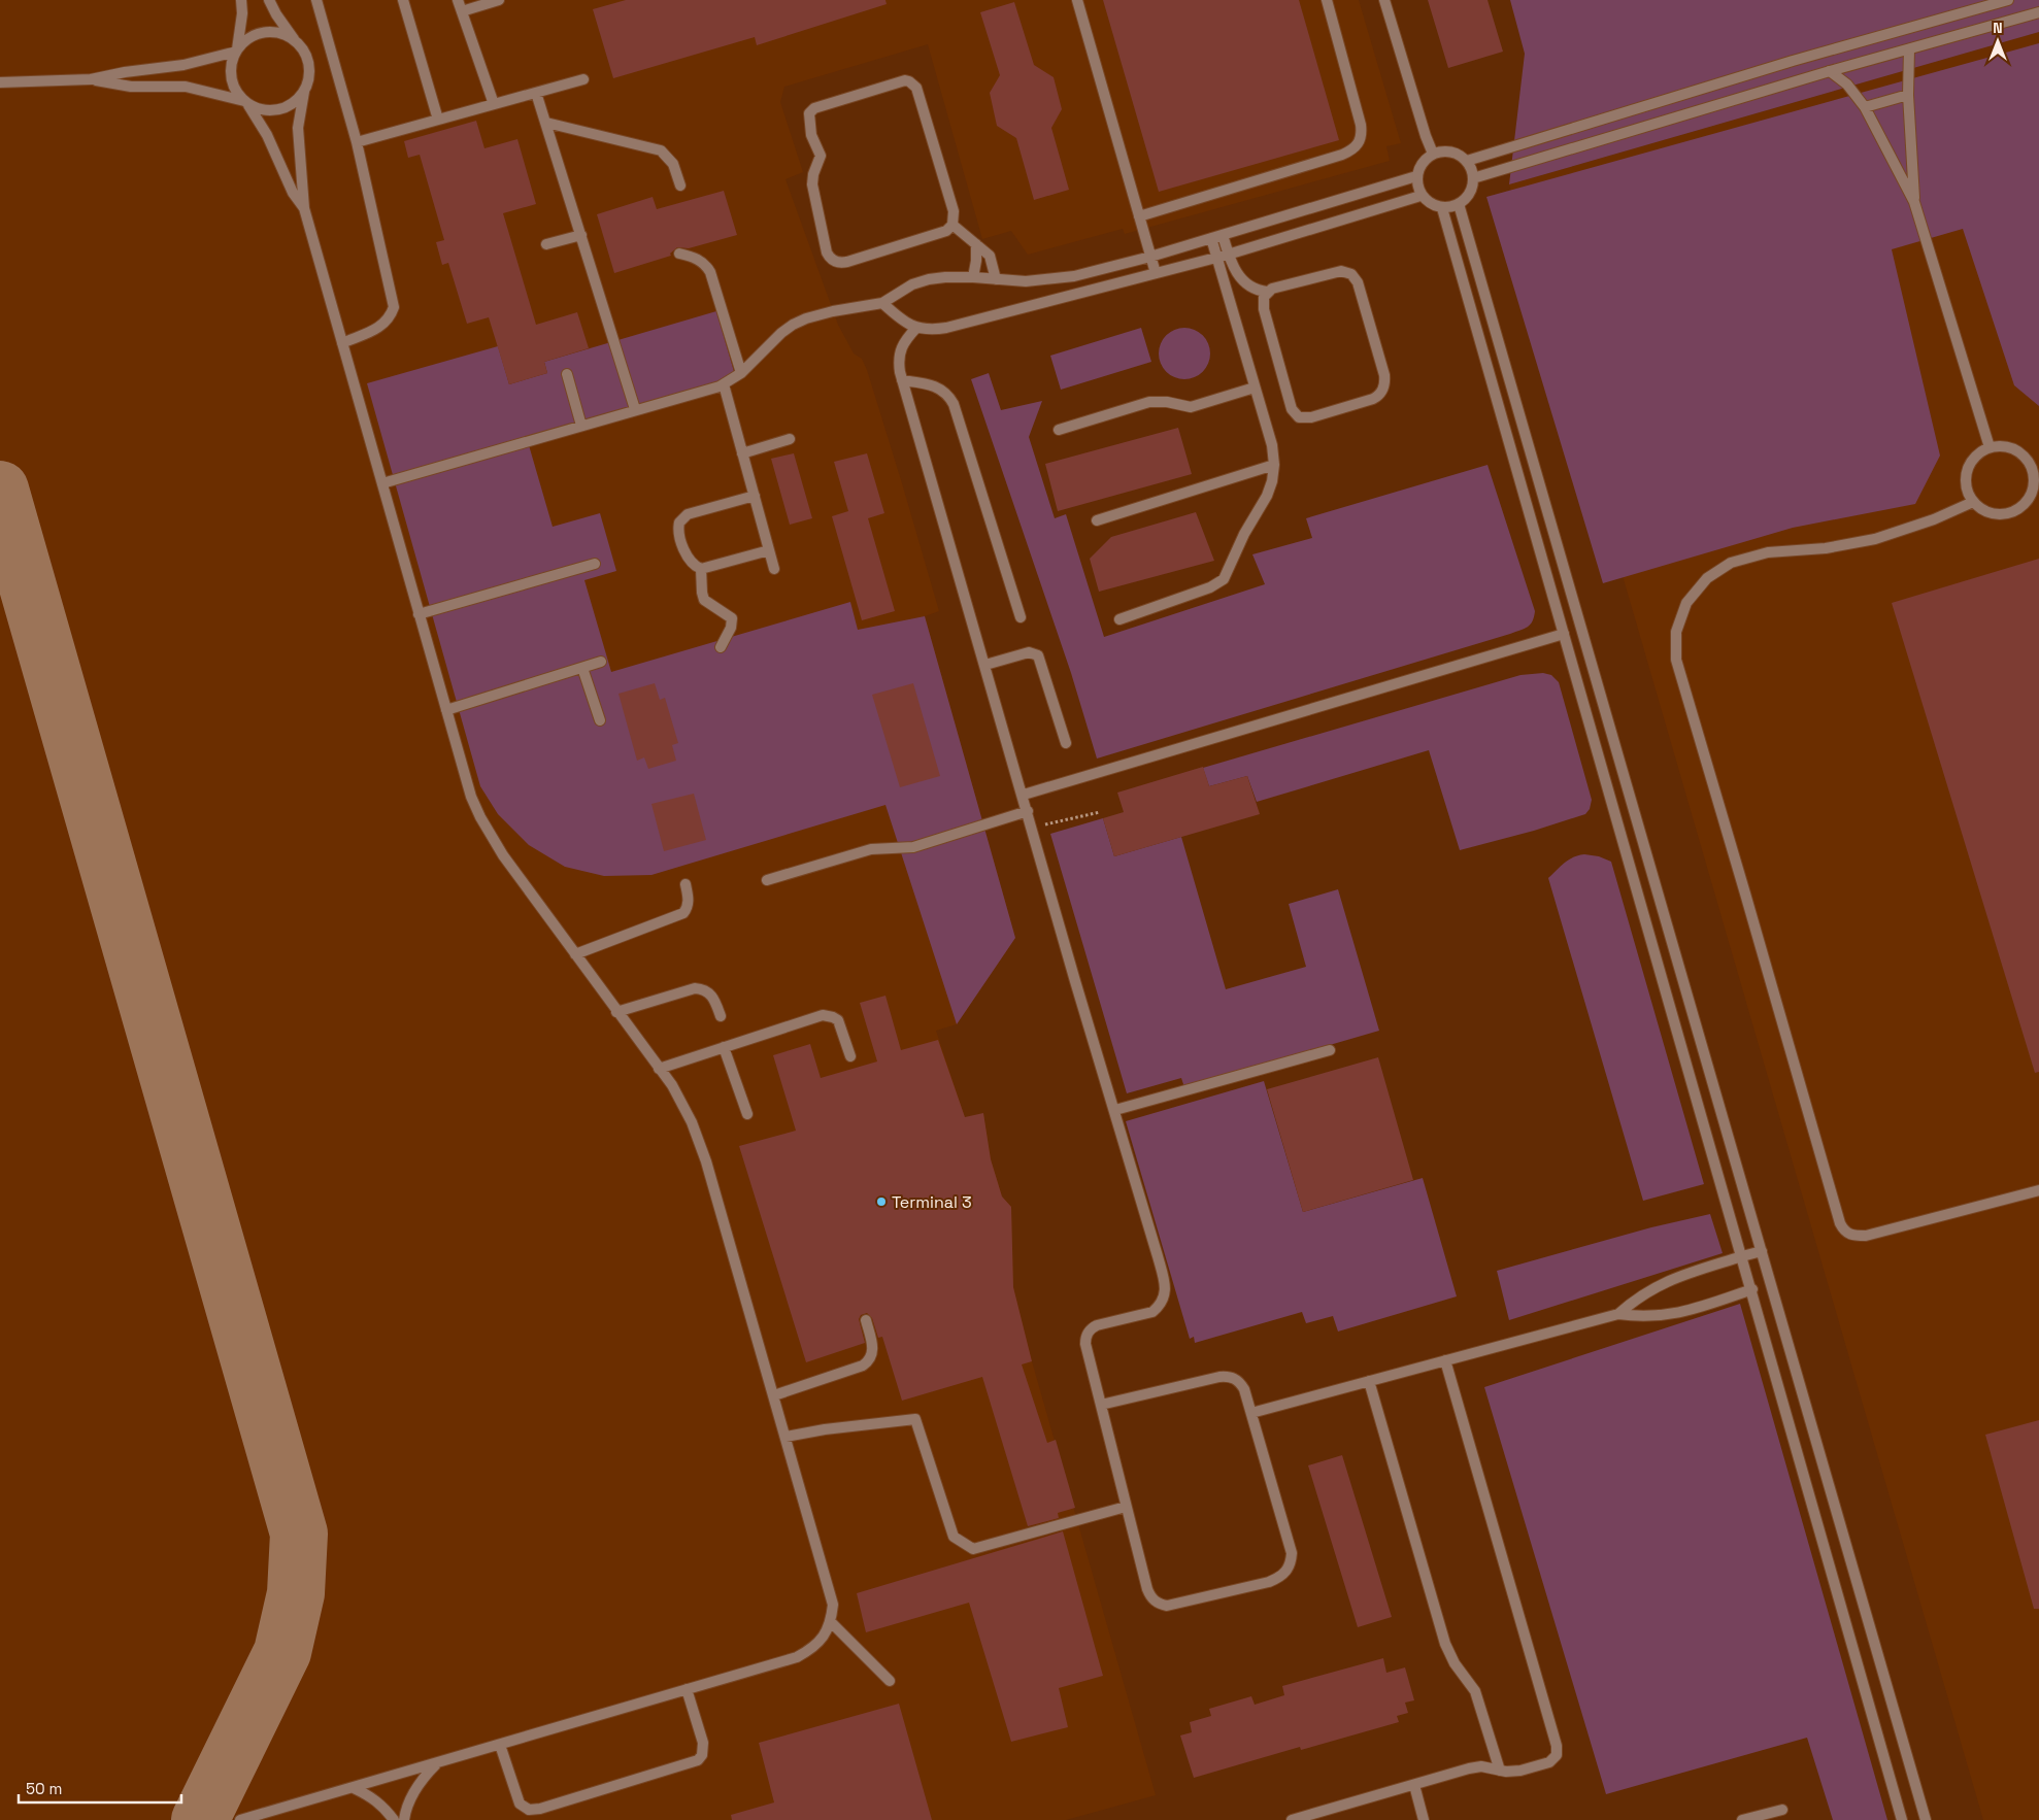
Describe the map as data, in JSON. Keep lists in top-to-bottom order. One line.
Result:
{"places":["Terminal 3"],"scale_bar":"50 m","north":"top"}
